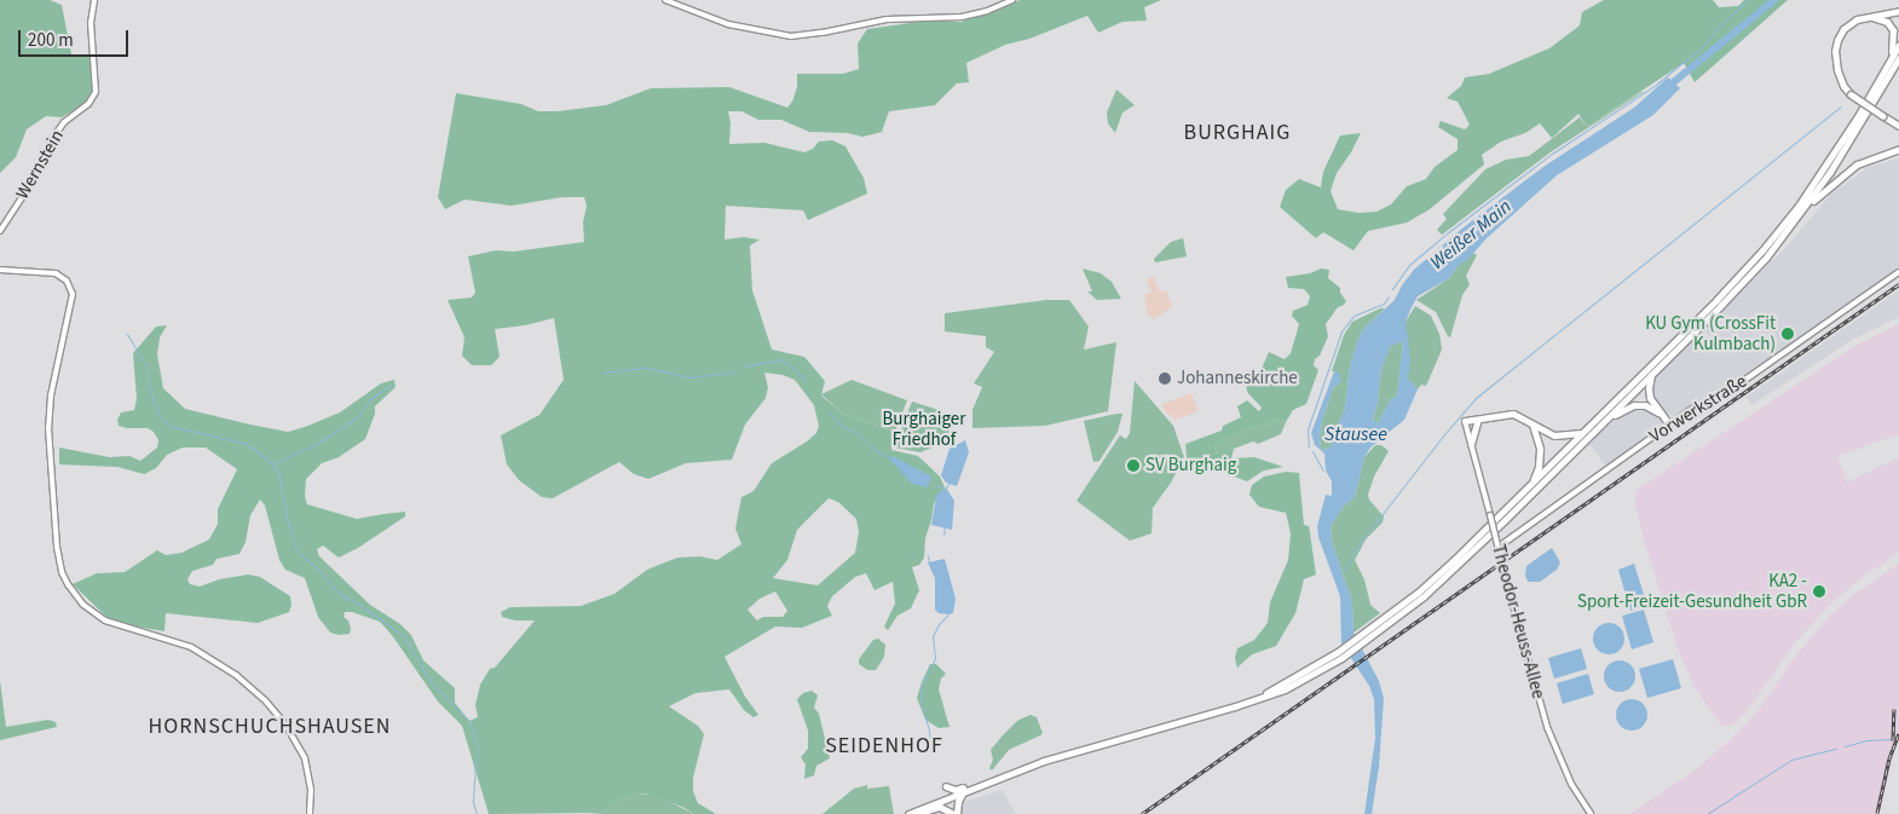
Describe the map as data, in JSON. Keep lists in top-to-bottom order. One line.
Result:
{"streets":{"street":["Wernstein","Vorwerkstraße","Theodor-Heuss-Allee"]},"crossings":[["Vorwerkstraße","Theodor-Heuss-Allee"]],"districts":["BURGHAIG","HORNSCHUCHSHAUSEN","SEIDENHOF"],"water":["Weißer Main","Stausee"],"parks":["Burghaiger Friedhof"],"places":["KU Gym (CrossFit Kulmbach)","Johanneskirche","SV Burghaig","KA2 - Sport-Freizeit-Gesundheit GbR"],"scale_bar":"200 m"}
